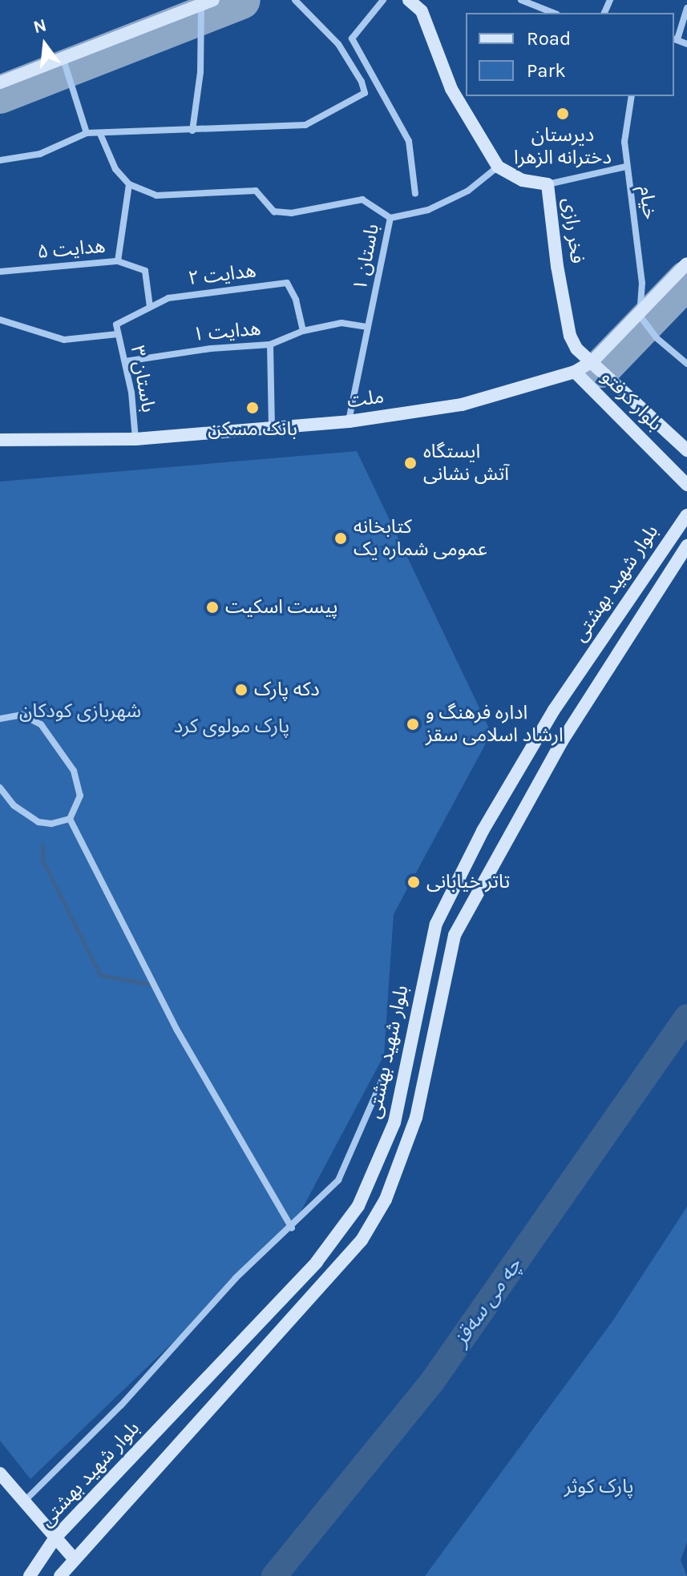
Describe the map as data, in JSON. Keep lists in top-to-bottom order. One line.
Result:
{"streets":{"main road":["فخر رازی","ملت","بلوار کرفتو","بلوار شهید بهشتی"],"street":["خیام","هدایت ۵","باستان ۱","هدایت ۲","هدایت ۱","باستان ۳"]},"crossings":[["خیام","ملت"],["فخر رازی","باستان ۱"],["فخر رازی","ملت"],["هدایت ۵","هدایت ۲"],["باستان ۱","هدایت ۱"],["باستان ۱","ملت"],["هدایت ۲","هدایت ۱"],["هدایت ۲","باستان ۳"],["هدایت ۱","باستان ۳"],["باستان ۳","ملت"],["ملت","بلوار کرفتو"]],"water":["چە می سەقز"],"parks":["شهربازی کودکان","پارک مولوی کرد","پارک کوثر"],"places":["دیرستان دخترانه الزهرا","بانک مسکن","ایستگاه آتش نشانی","کتابخانه عمومی شماره یک","پیست اسکیت","دکه پارک","اداره فرهنگ و ارشاد اسلامی سقز","تاتر خیابانی"],"legend":["Road","Park"],"north":"top"}
